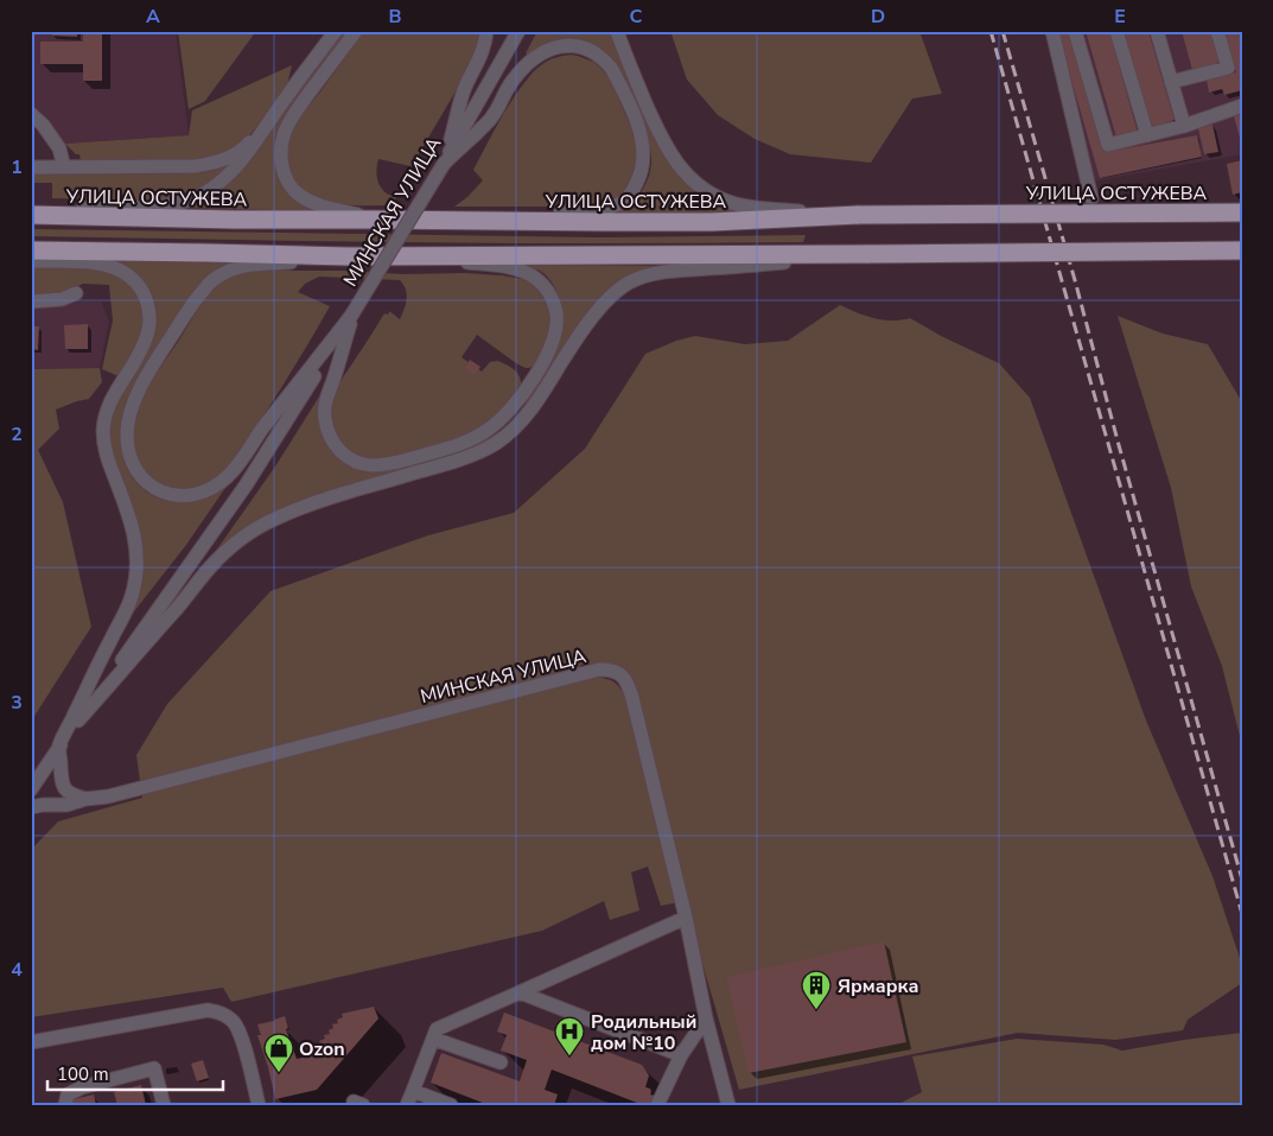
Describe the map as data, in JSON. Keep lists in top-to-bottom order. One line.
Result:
{"streets":{"main road":["УЛИЦА ОСТУЖЕВА"],"street":["МИНСКАЯ УЛИЦА"]},"places":{"building":["Ярмарка"],"hospital":["Родильный дом №10"],"shop":["Ozon"]},"scale_bar":"100 m","grid":{"columns":["A","B","C","D","E"],"rows":["1","2","3","4"]}}
